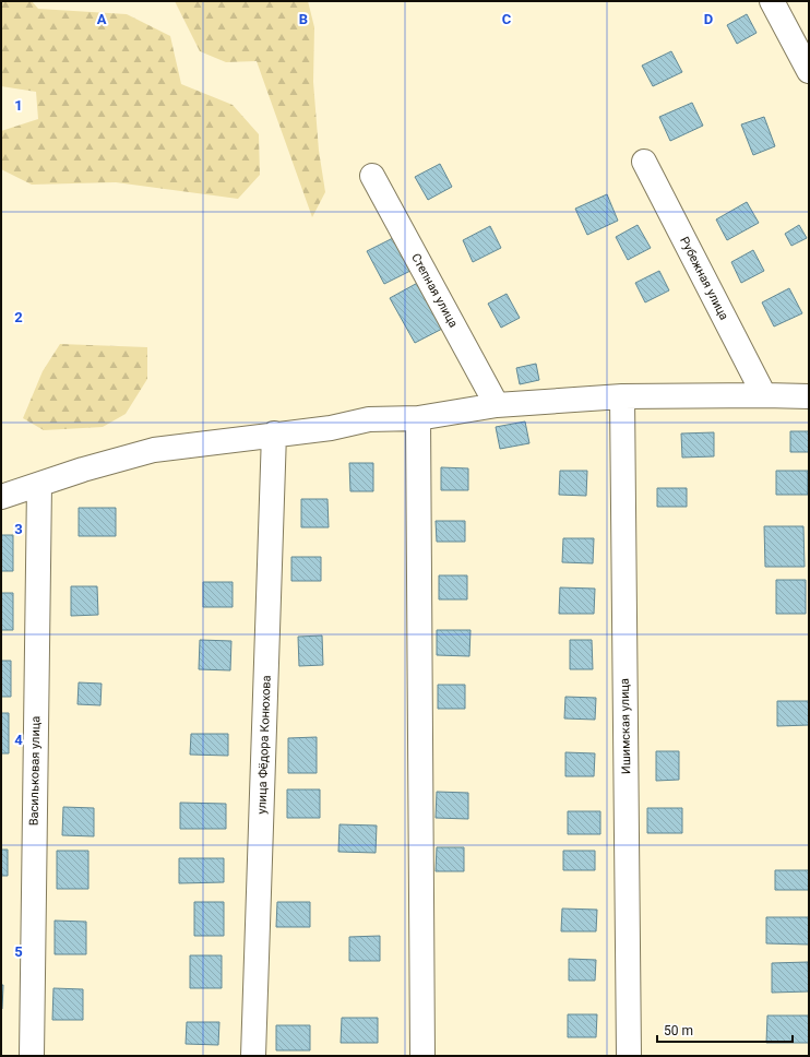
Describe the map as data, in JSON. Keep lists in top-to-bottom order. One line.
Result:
{"streets":{"street":["Рубежная улица","Степная улица","Ишимская улица","улица Фёдора Конюхова","Васильковая улица"]},"scale_bar":"50 m","grid":{"columns":["A","B","C","D"],"rows":["1","2","3","4","5"]}}
